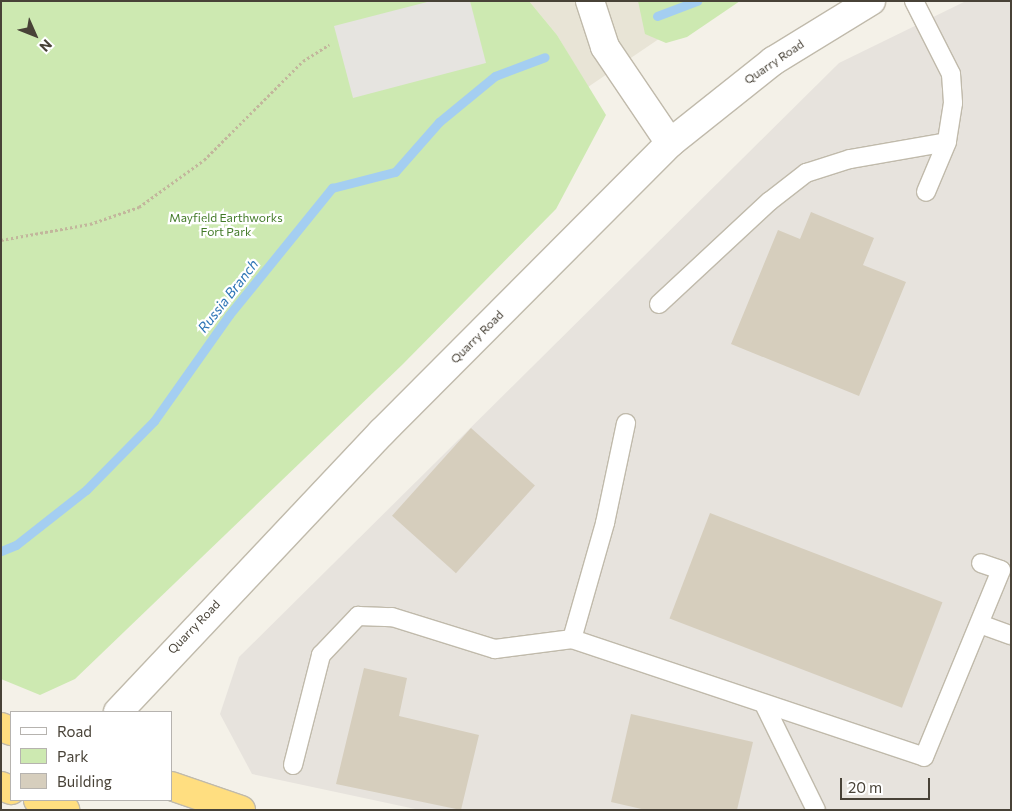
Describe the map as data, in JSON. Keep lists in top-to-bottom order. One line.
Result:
{"streets":{"street":["Quarry Road"]},"water":["Russia Branch"],"parks":["Mayfield Earthworks Fort Park"],"legend":["Road","Park","Building"],"scale_bar":"20 m","north":"bottom right"}
